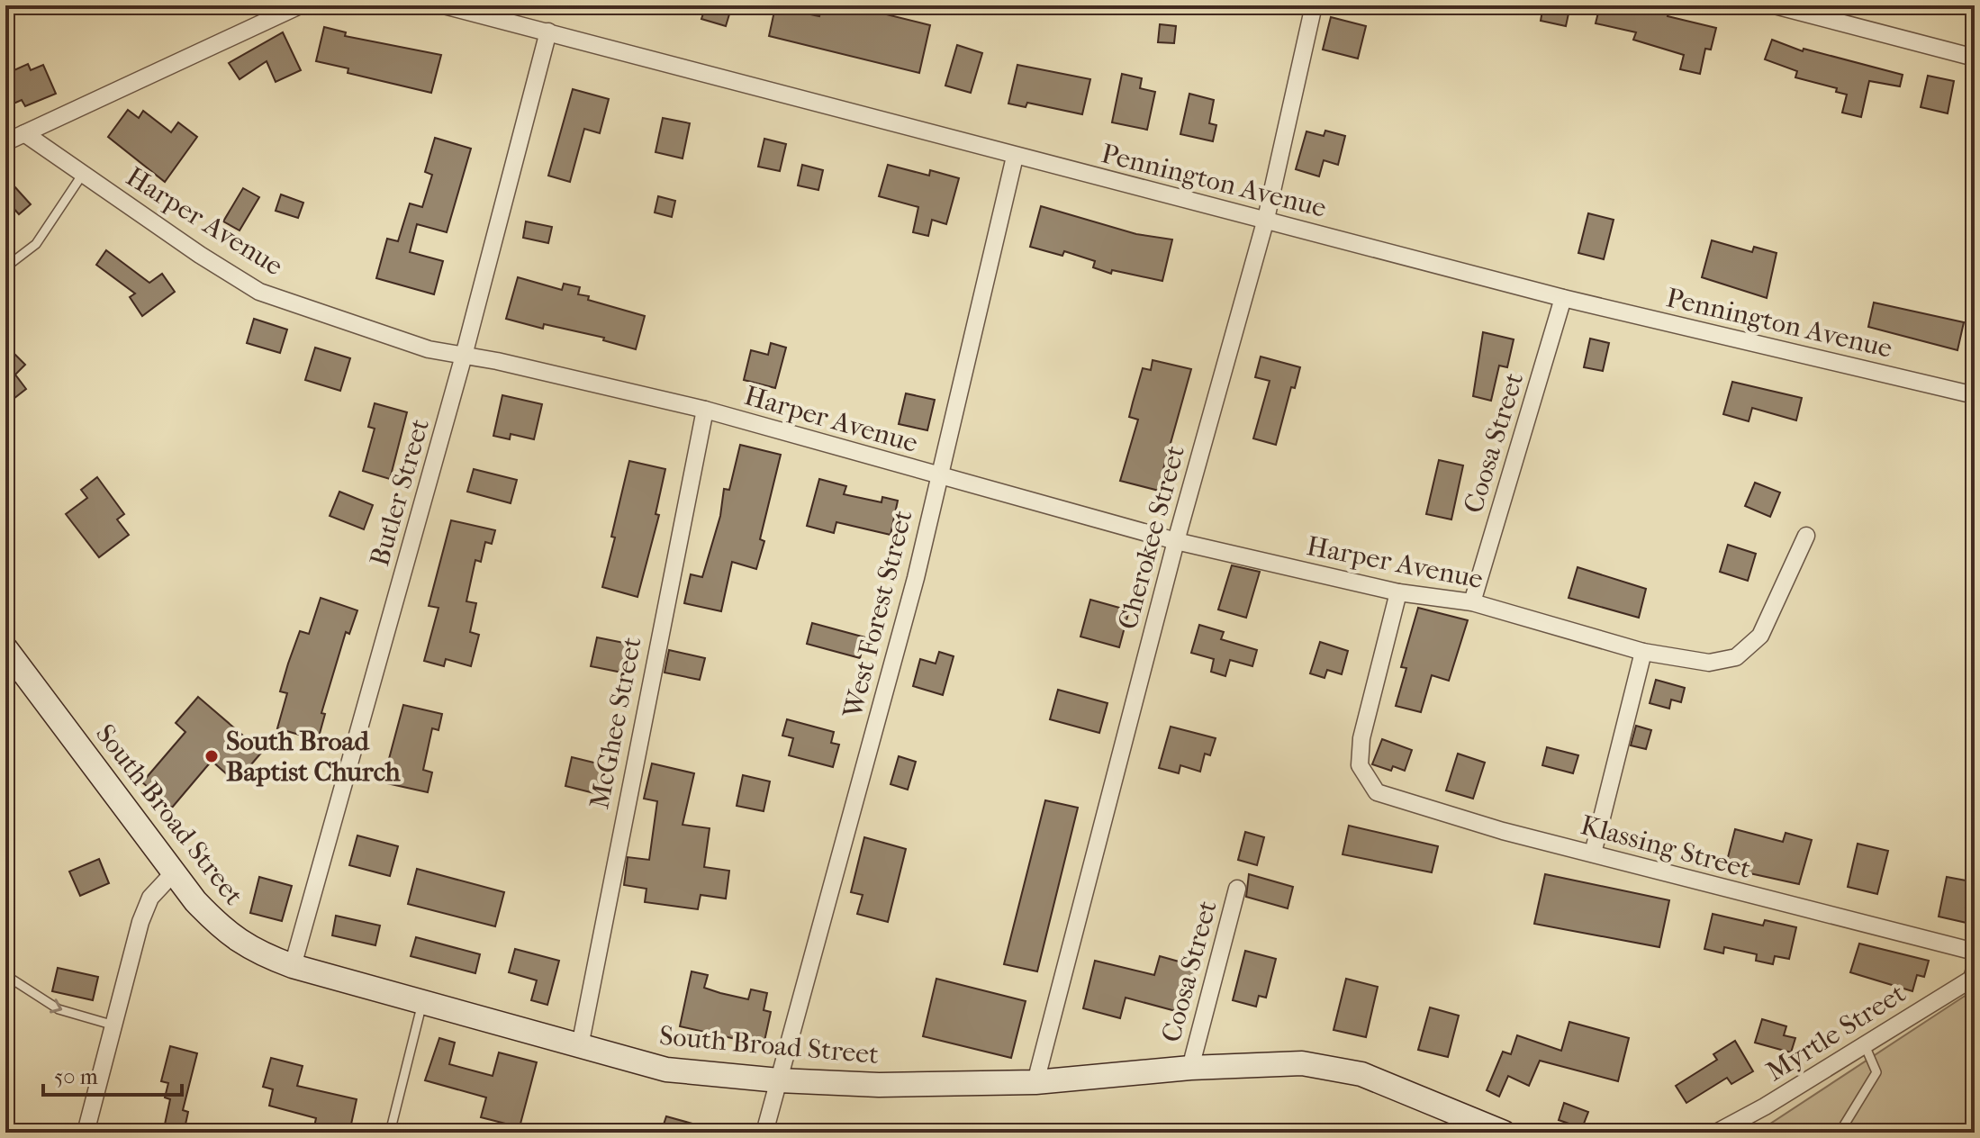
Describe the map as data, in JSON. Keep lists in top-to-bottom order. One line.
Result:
{"streets":{"main road":["South Broad Street"],"street":["Pennington Avenue","Harper Avenue","Coosa Street","Butler Street","Cherokee Street","West Forest Street","McGhee Street","Klassing Street","Myrtle Street"]},"crossings":[["Pennington Avenue","Coosa Street"],["Pennington Avenue","Butler Street"],["Pennington Avenue","Cherokee Street"],["Pennington Avenue","West Forest Street"],["Harper Avenue","Coosa Street"],["Harper Avenue","Butler Street"],["Harper Avenue","Cherokee Street"],["Harper Avenue","West Forest Street"],["Harper Avenue","McGhee Street"],["Harper Avenue","Klassing Street"],["Coosa Street","South Broad Street"],["Butler Street","South Broad Street"],["Cherokee Street","South Broad Street"],["West Forest Street","South Broad Street"],["McGhee Street","South Broad Street"]],"places":["South Broad Baptist Church"],"scale_bar":"50 m"}
